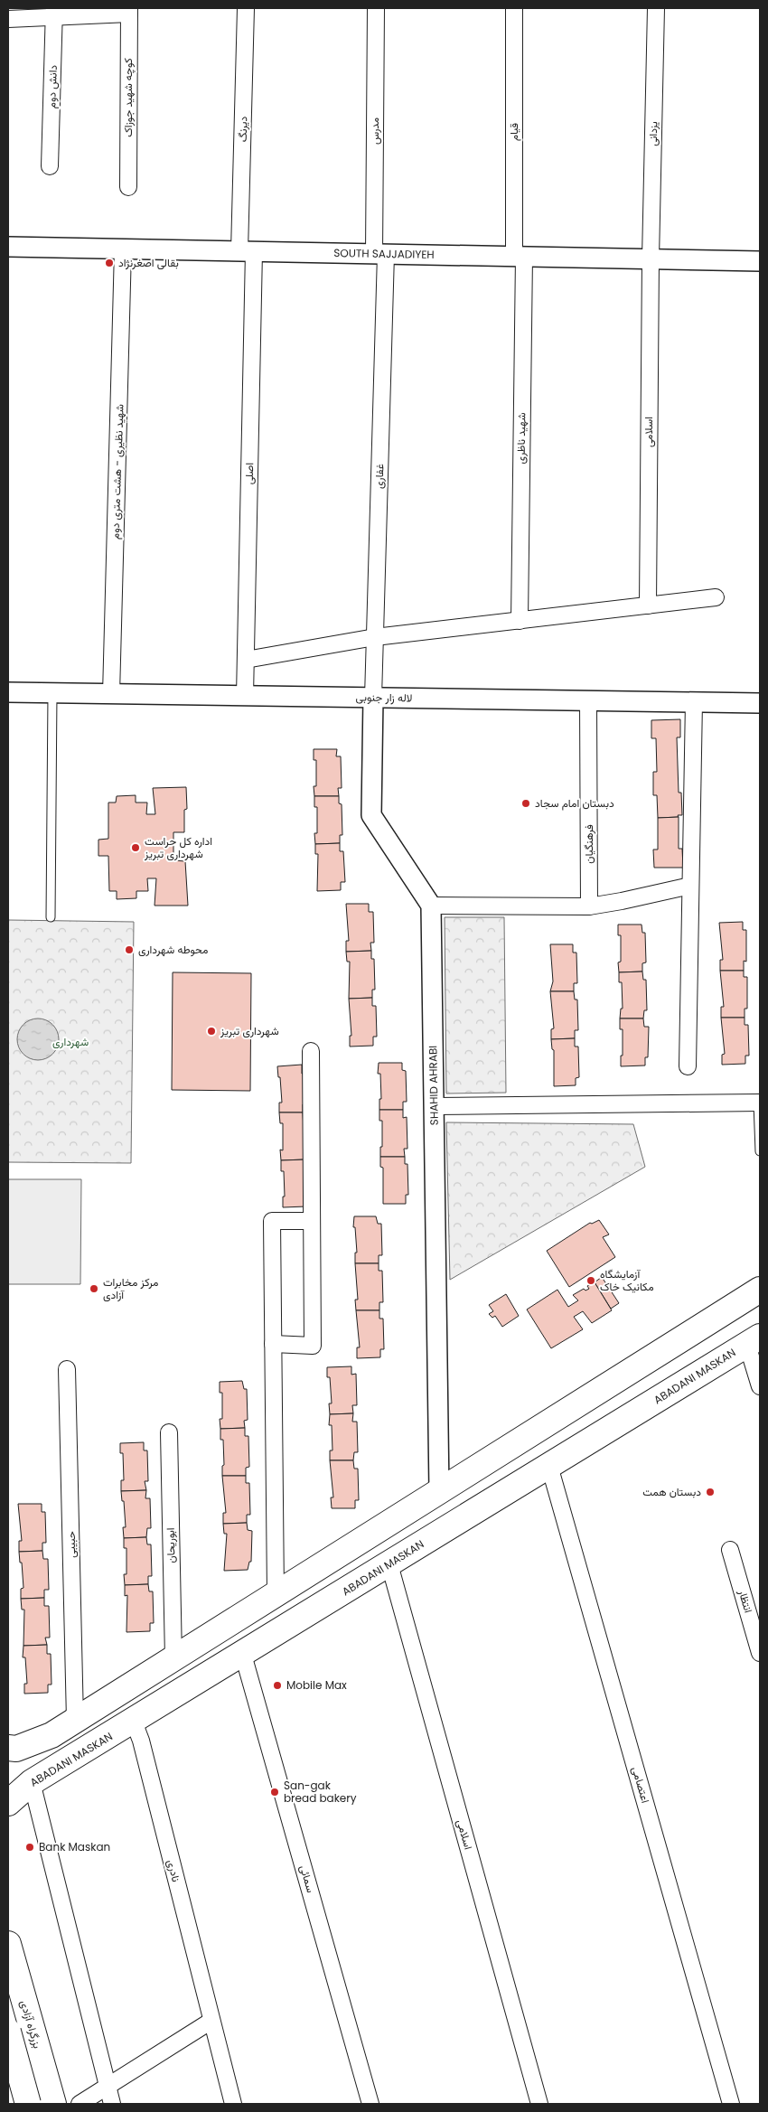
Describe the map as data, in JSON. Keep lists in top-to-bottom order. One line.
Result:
{"streets":{"main road":["ABADANI MASKAN","بزرگراه آزادی"],"street":["دانش دوم","کوچه شهید جوزاک","دیرنگ","مدرس","قیام","یزدانی","SOUTH SAJJADIYEH","اسلامی","شهید ناظری","شهید نظیری - هشت متری دوم","اصلی","غفاری","لاله زار جنوبی","فرهنگیان","SHAHID AHRABI","حبیبی","ابوریحان","انتظار","اعتصامی","نادری","سمائی"]},"crossings":[["دیرنگ","SOUTH SAJJADIYEH"],["دیرنگ","اصلی"],["مدرس","SOUTH SAJJADIYEH"],["مدرس","غفاری"],["قیام","SOUTH SAJJADIYEH"],["قیام","شهید ناظری"],["یزدانی","SOUTH SAJJADIYEH"],["یزدانی","اسلامی"],["SOUTH SAJJADIYEH","اسلامی"],["SOUTH SAJJADIYEH","شهید ناظری"],["SOUTH SAJJADIYEH","شهید نظیری - هشت متری دوم"],["SOUTH SAJJADIYEH","اصلی"],["SOUTH SAJJADIYEH","غفاری"],["اسلامی","ABADANI MASKAN"],["شهید نظیری - هشت متری دوم","لاله زار جنوبی"],["اصلی","لاله زار جنوبی"],["غفاری","لاله زار جنوبی"],["لاله زار جنوبی","فرهنگیان"],["ABADANI MASKAN","اعتصامی"],["ABADANI MASKAN","نادری"],["ABADANI MASKAN","سمائی"]],"parks":["شهرداری"],"places":["بقالی اصغرنژاد","دبستان امام سجاد","اداره کل حراست شهرداری تبریز","محوطه شهرداری","شهرداری تبریز","آزمایشگاه مکانیک خاک","مرکز مخابرات آزادی","دبستان همت","Mobile Max","San-gak bread bakery","Bank Maskan"]}
